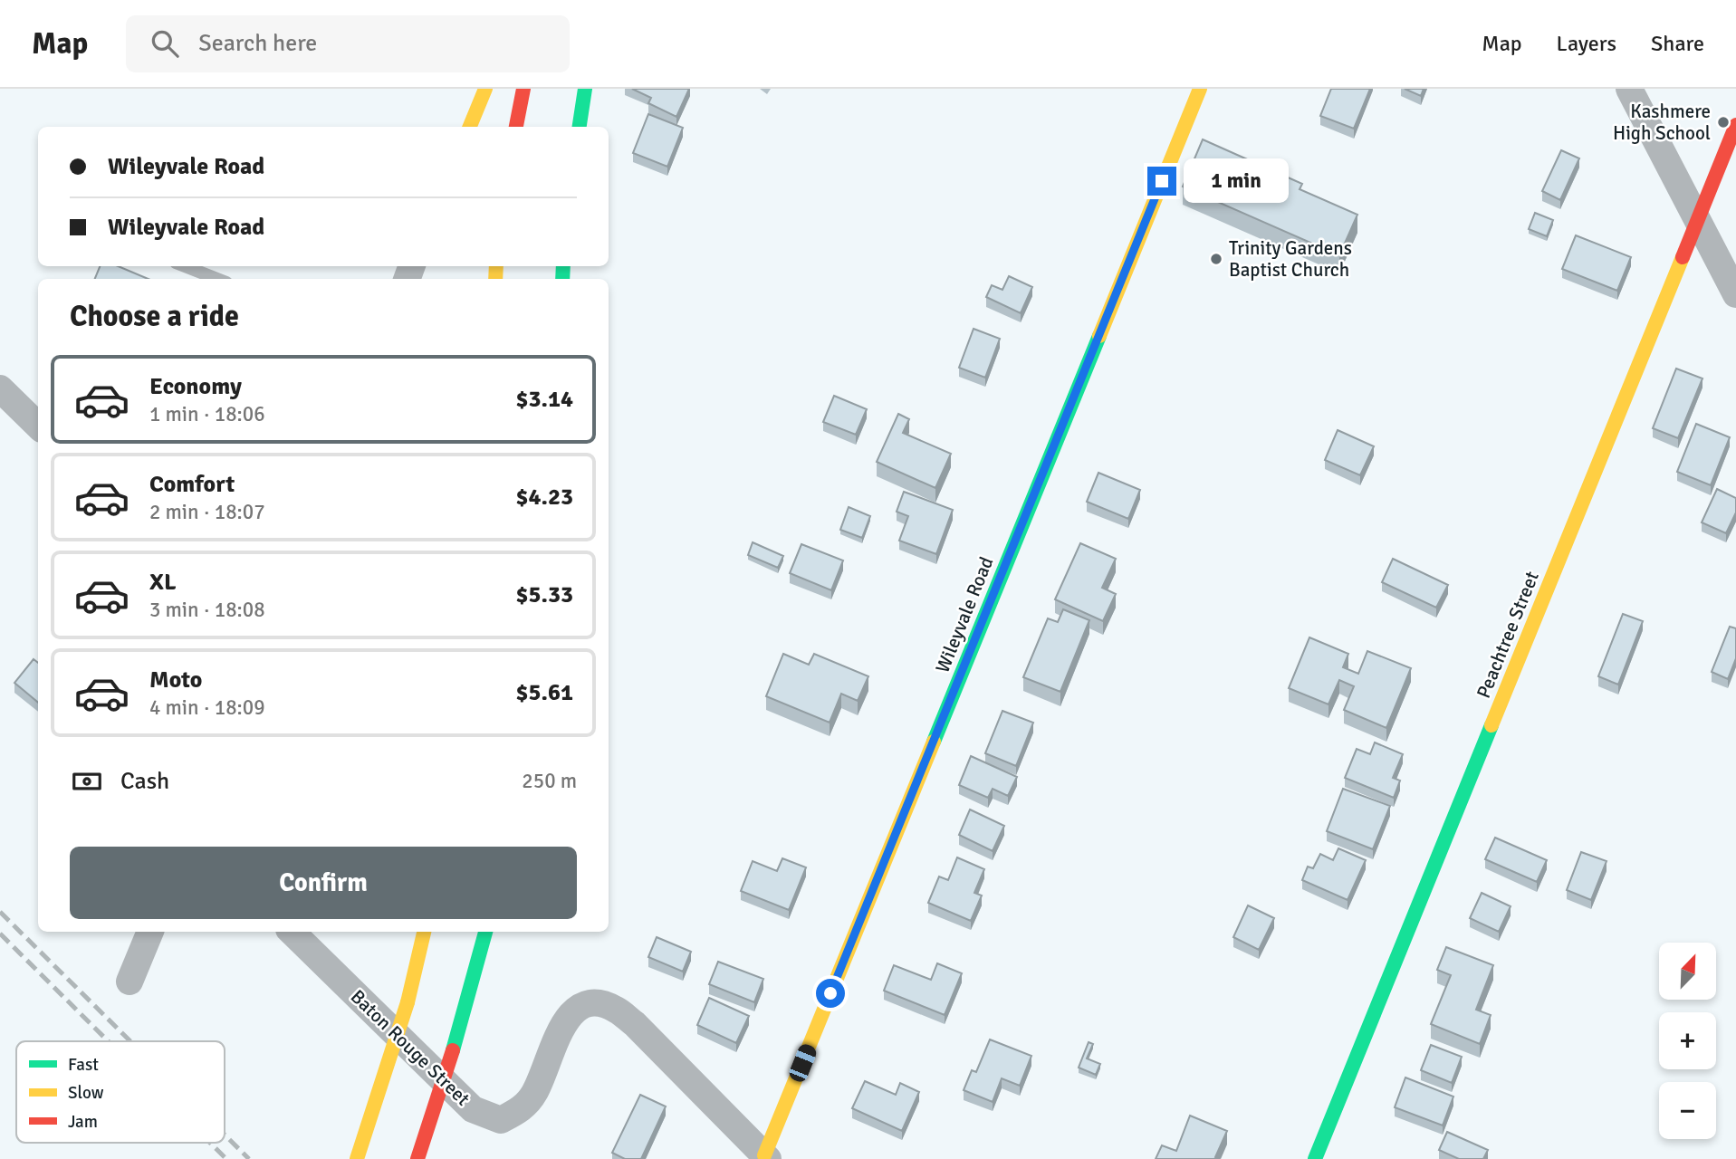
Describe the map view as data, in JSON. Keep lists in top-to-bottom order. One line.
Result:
{"streets":{"street":["Wileyvale Road","Peachtree Street","Baton Rouge Street"]},"crossings":[["Wileyvale Road","Baton Rouge Street"]],"places":["Kashmere High School","Trinity Gardens Baptist Church"],"legend":["Fast","Slow","Jam"],"north":"top right","page":{"header":"Map","search":"Search here","nav":["Map","Layers","Share"],"banner":["Wileyvale Road","Wileyvale Road"],"bubble":"1 min","heading":"Choose a ride","list":[{"name":"Economy","note":"1 min · 18:06","value":"$3.14"},{"name":"Comfort","note":"2 min · 18:07","value":"$4.23"},{"name":"XL","note":"3 min · 18:08","value":"$5.33"},{"name":"Moto","note":"4 min · 18:09","value":"$5.61"}],"pay":["Cash","250 m"],"buttons":"Confirm","map_buttons":["+","−"]}}
